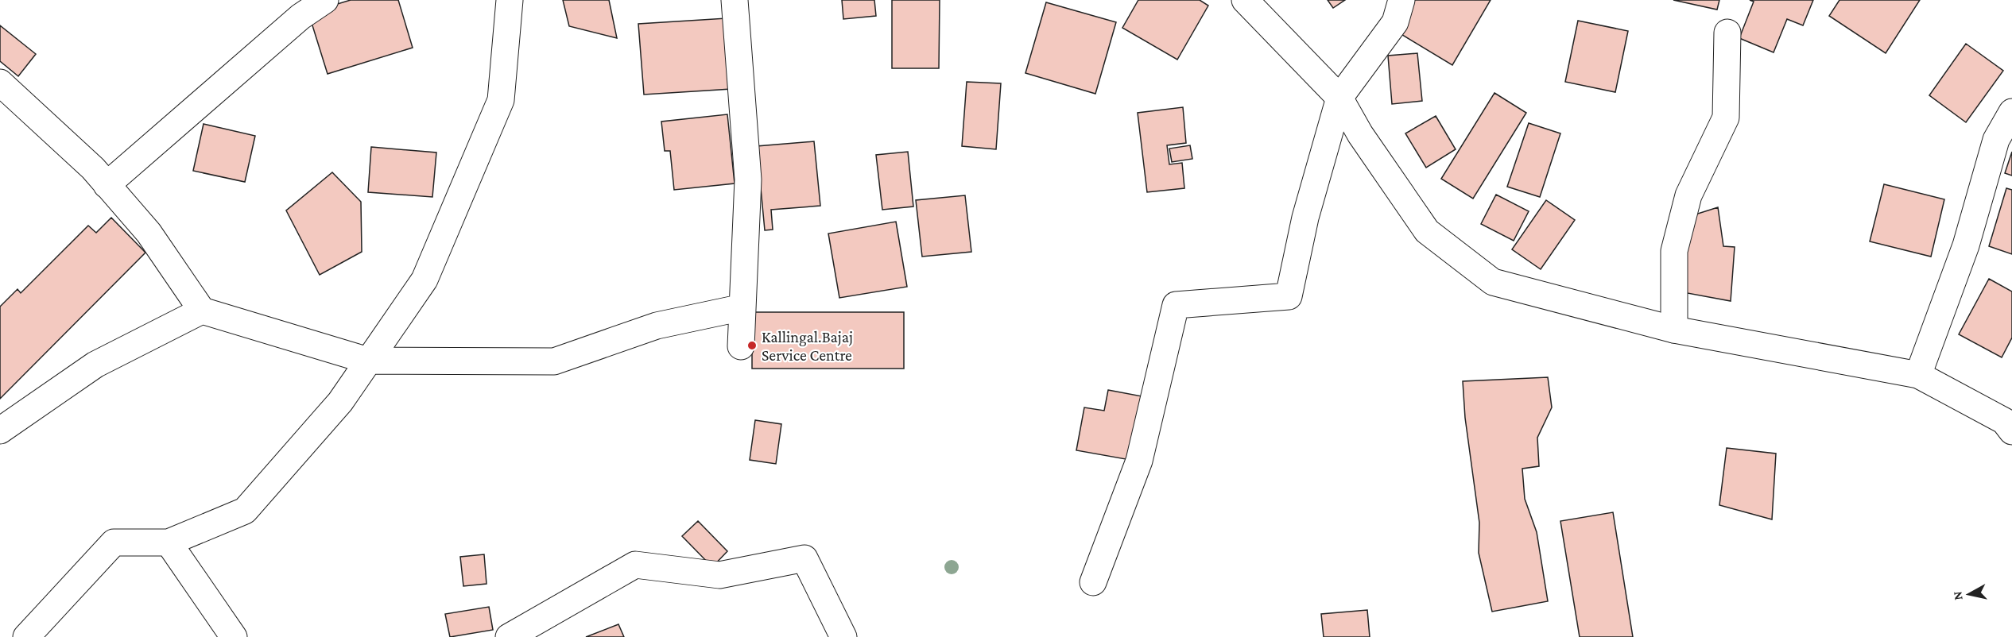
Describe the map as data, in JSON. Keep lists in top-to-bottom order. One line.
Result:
{"places":["Kallingal.Bajaj Service Centre"],"north":"left"}
